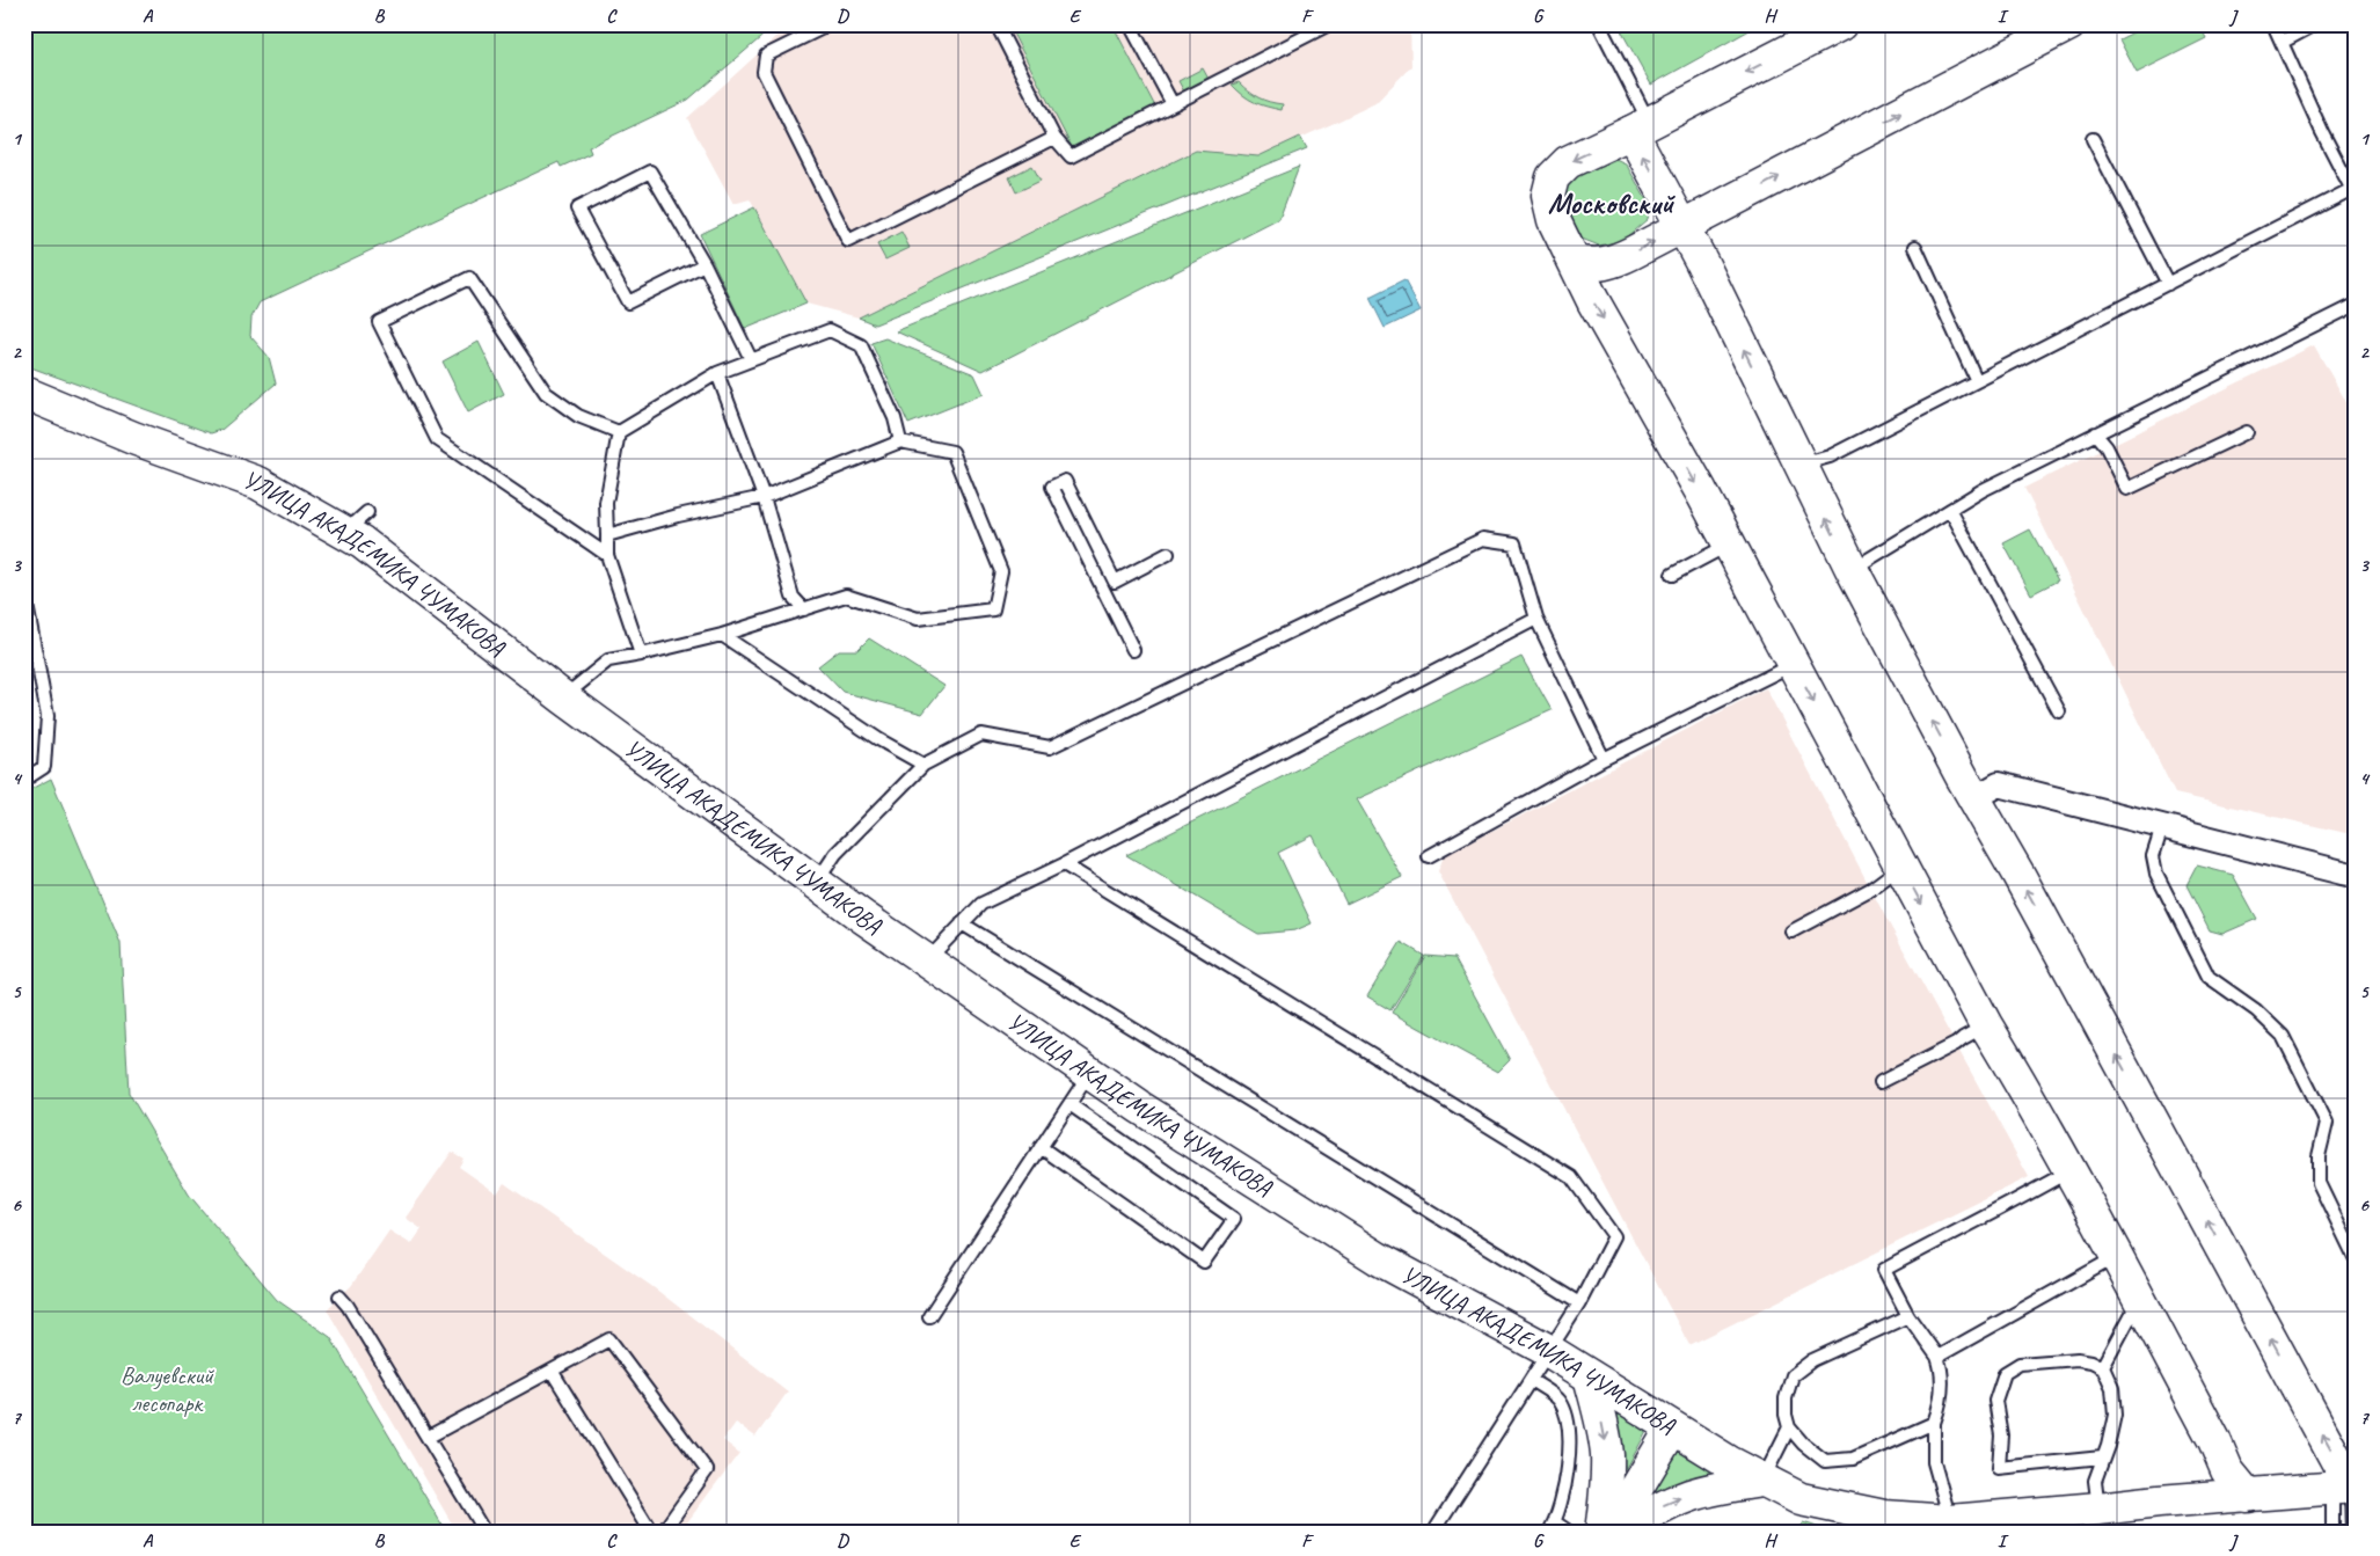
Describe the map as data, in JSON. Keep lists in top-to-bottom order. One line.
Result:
{"streets":{"street":["УЛИЦА АКАДЕМИКА ЧУМАКОВА"]},"districts":["Московский"],"parks":["Валуевский лесопарк"],"grid":{"columns":["A","B","C","D","E","F","G","H","I","J"],"rows":["1","2","3","4","5","6","7"]}}
